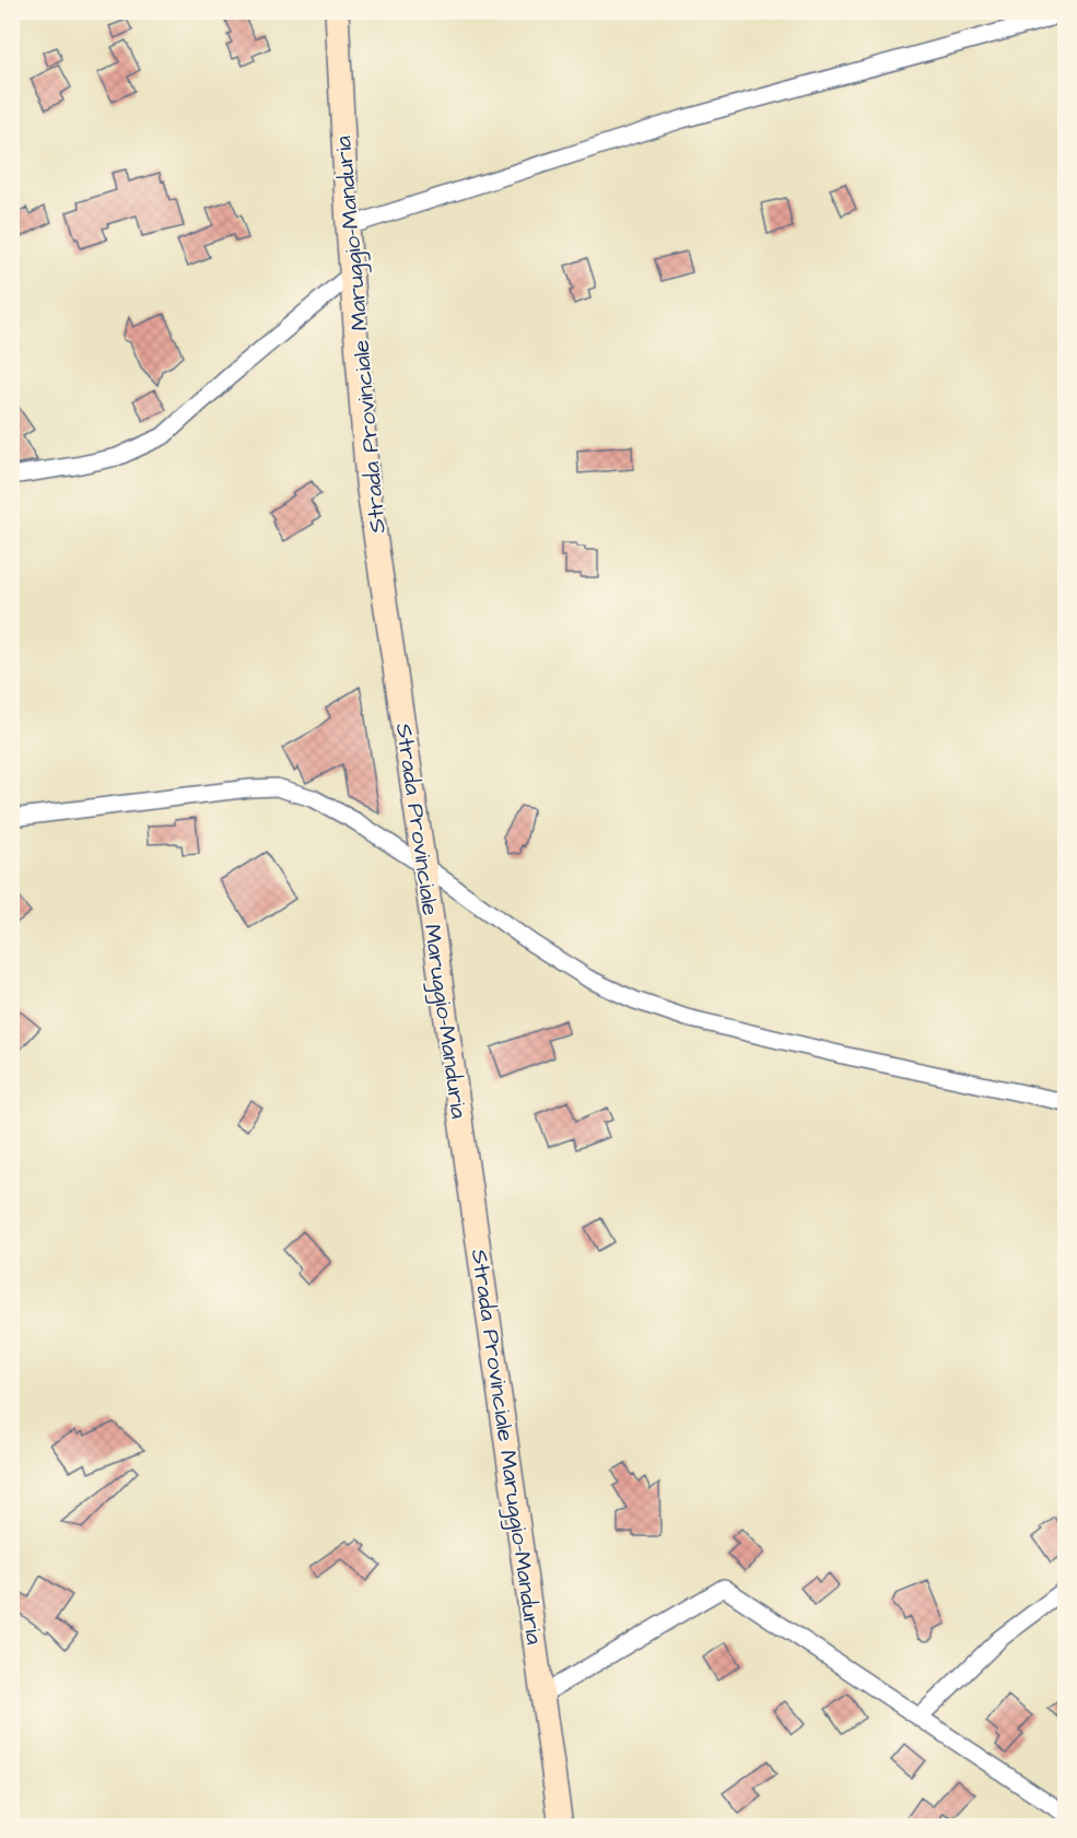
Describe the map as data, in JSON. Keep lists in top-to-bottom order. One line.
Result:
{"streets":{"main road":["Strada Provinciale Maruggio-Manduria"]}}
